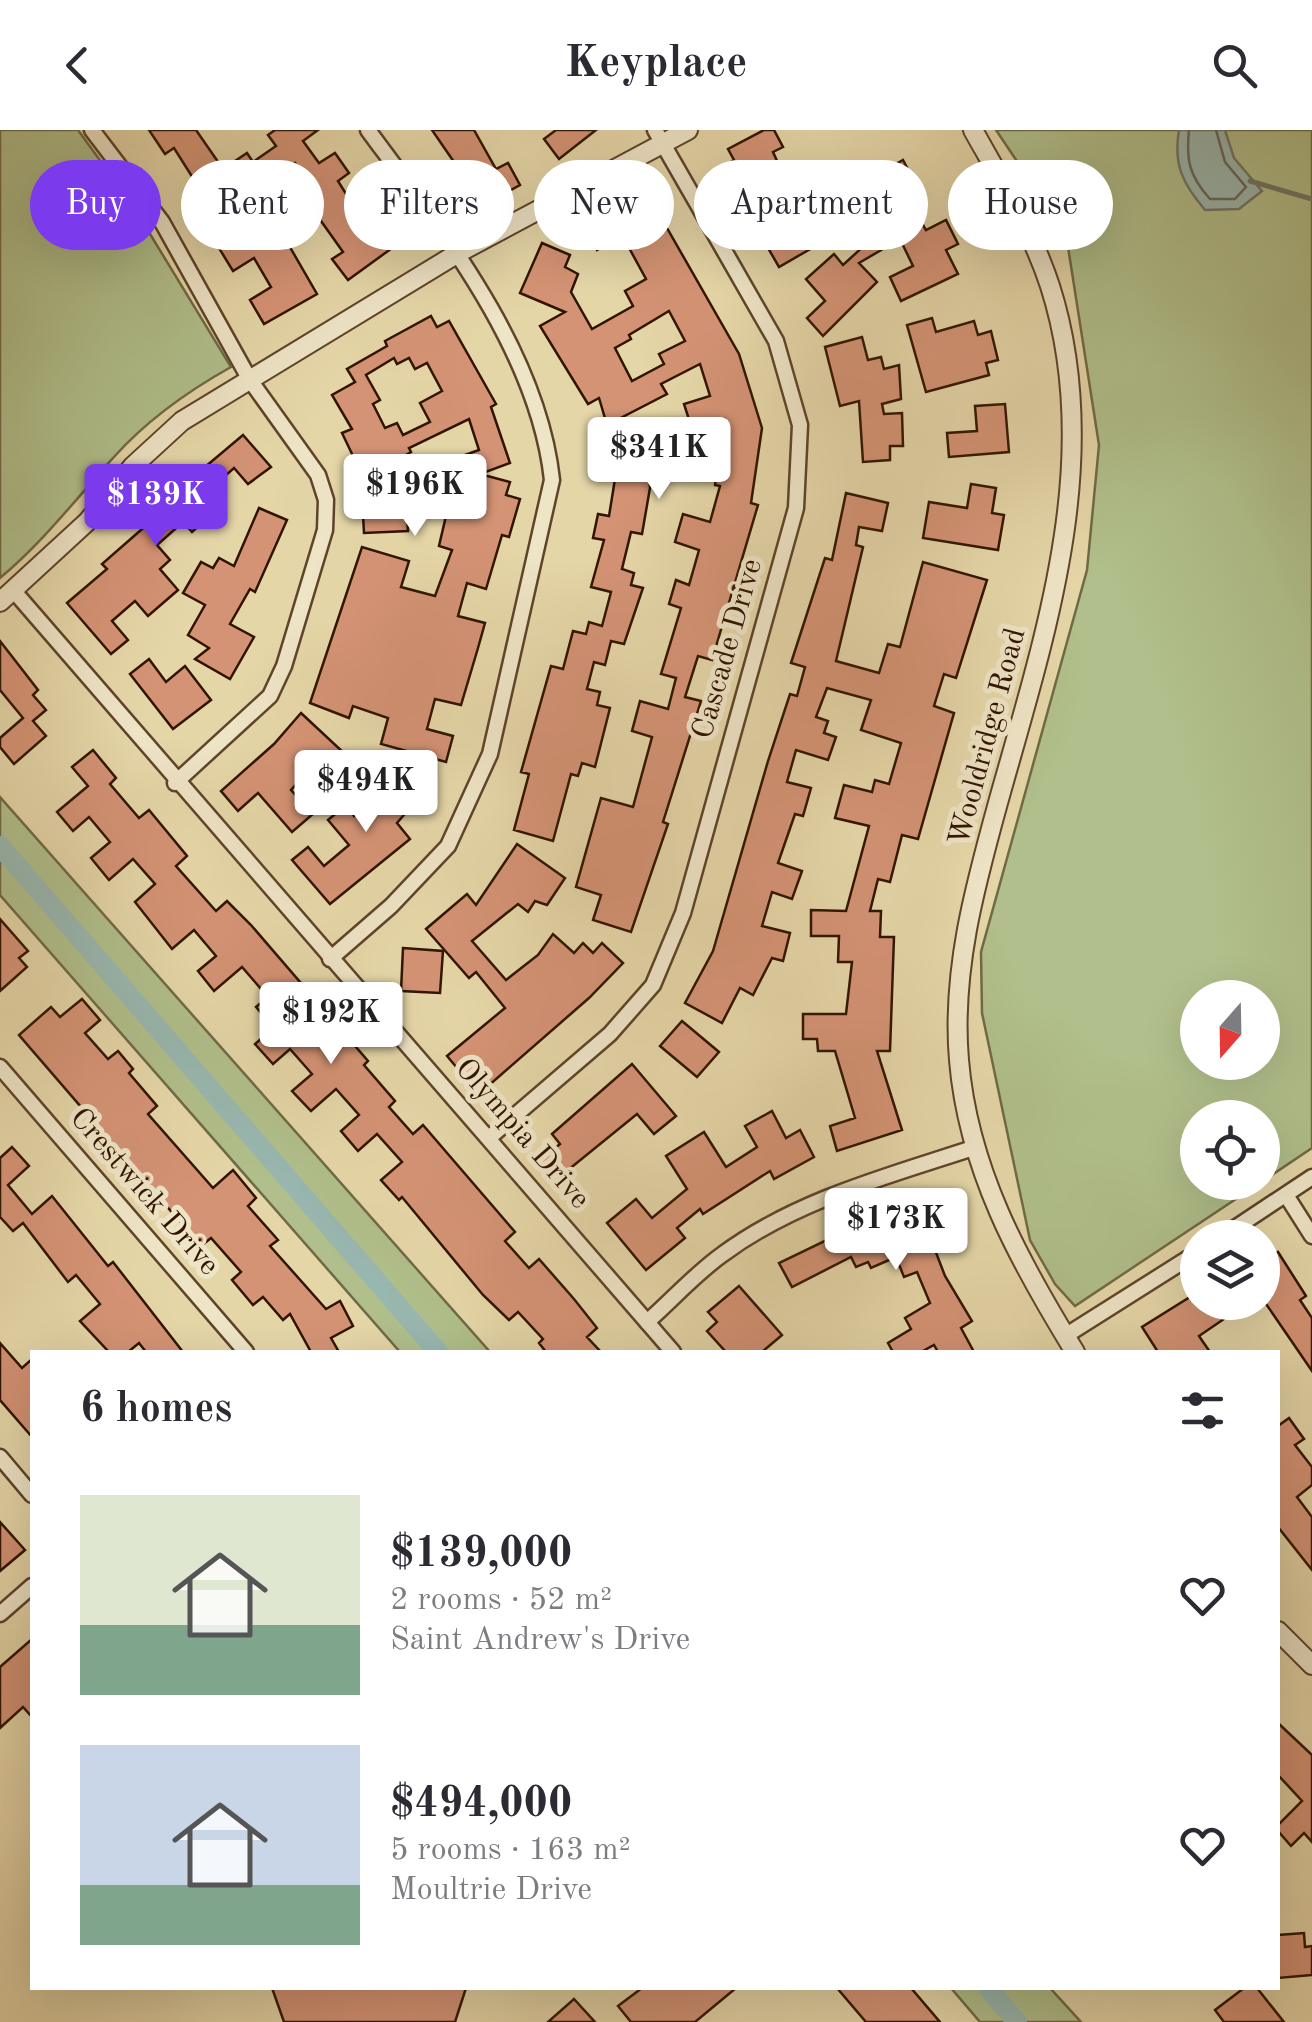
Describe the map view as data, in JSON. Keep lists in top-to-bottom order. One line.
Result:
{"streets":{"street":["Cascade Drive","Wooldridge Road","Olympia Drive","Crestwick Drive"]},"crossings":[["Cascade Drive","Olympia Drive"]],"north":"bottom","page":{"header":"Keyplace","chip":["Buy","Rent","Filters","New","Apartment","House"],"price":["$341K","$196K","$139K","$494K","$192K","$173K"],"heading":"6 homes","list":[{"name":"$139,000","note":"2 rooms · 52 m² · Saint Andrew's Drive"},{"name":"$494,000","note":"5 rooms · 163 m² · Moultrie Drive"}]}}
